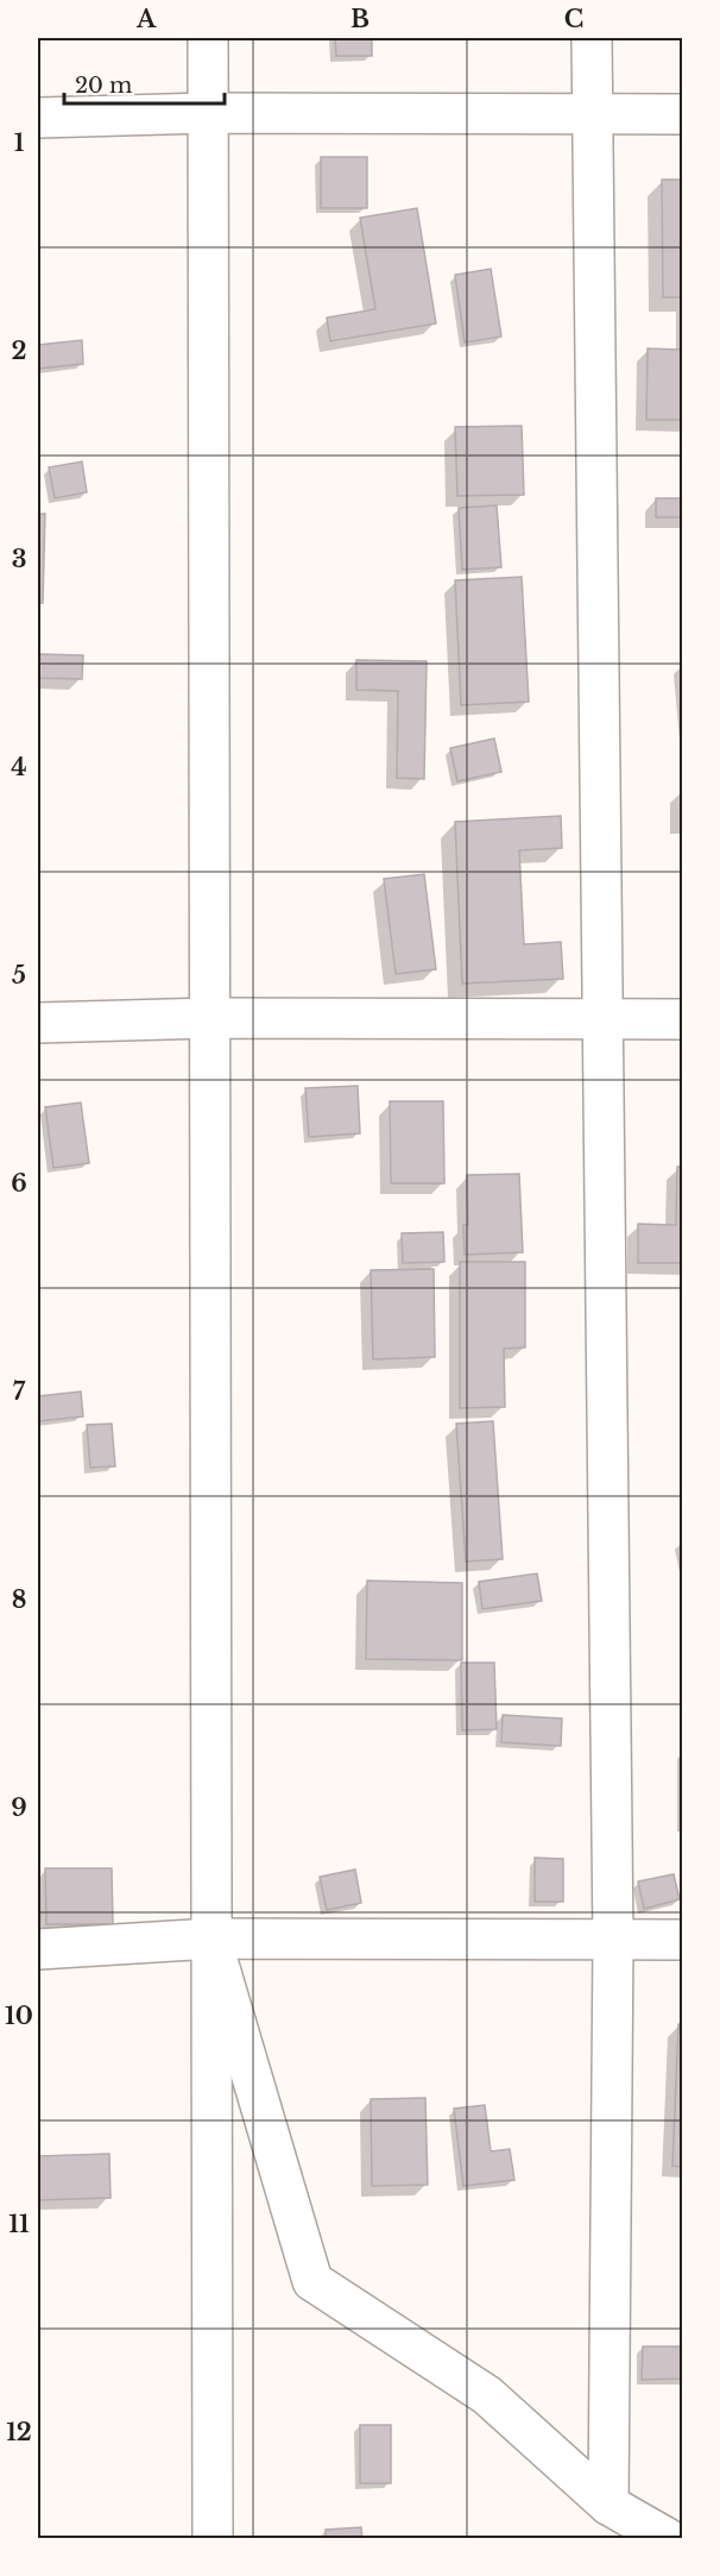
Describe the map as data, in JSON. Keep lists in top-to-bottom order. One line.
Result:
{"scale_bar":"20 m","grid":{"columns":["A","B","C"],"rows":["1","2","3","4","5","6","7","8","9","10","11","12"]}}
